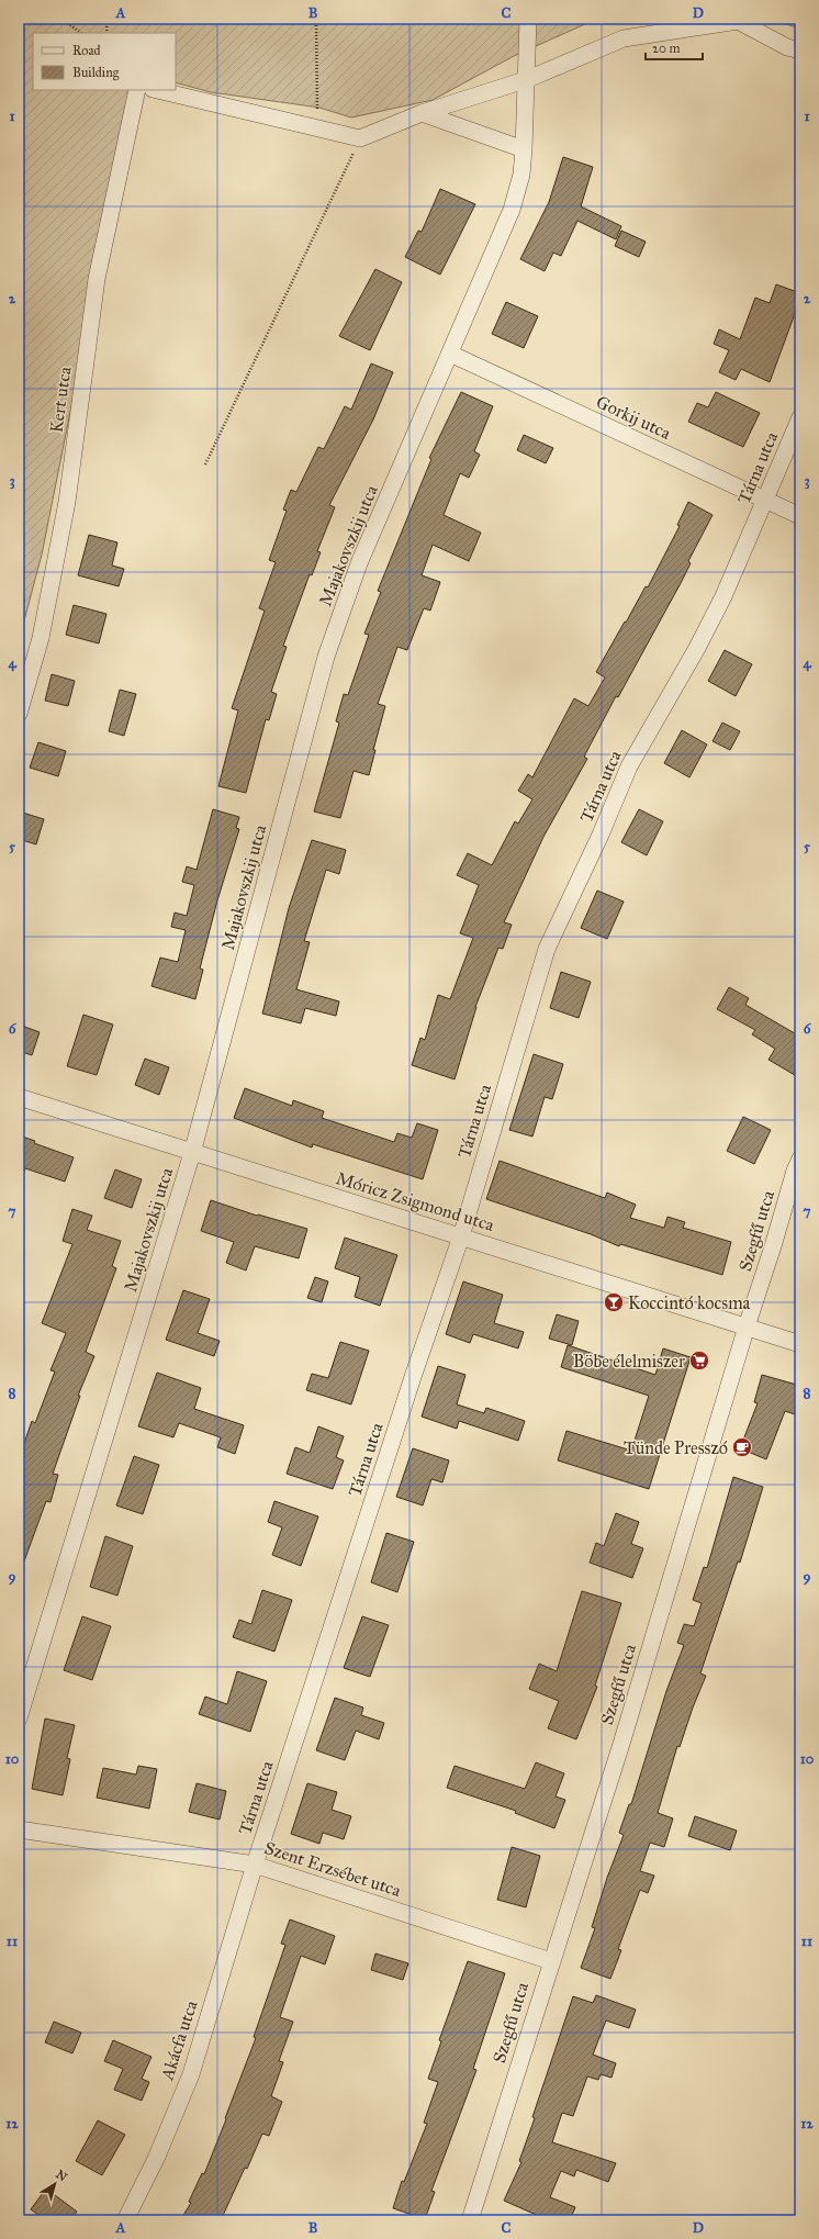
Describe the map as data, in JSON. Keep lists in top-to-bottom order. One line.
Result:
{"streets":{"street":["Kert utca","Gorkij utca","Tárna utca","Majakovszkij utca","Móricz Zsigmond utca","Szegfű utca","Szent Erzsébet utca","Akácfa utca"]},"crossings":[["Gorkij utca","Tárna utca"],["Gorkij utca","Majakovszkij utca"],["Tárna utca","Móricz Zsigmond utca"],["Tárna utca","Szent Erzsébet utca"],["Tárna utca","Akácfa utca"],["Majakovszkij utca","Móricz Zsigmond utca"],["Móricz Zsigmond utca","Szegfű utca"],["Szegfű utca","Szent Erzsébet utca"],["Szent Erzsébet utca","Akácfa utca"]],"places":{"bar":["Koccintó kocsma"],"supermarket":["Böbe élelmiszer"],"cafe":["Tünde Presszó"]},"legend":["Road","Building"],"scale_bar":"20 m","north":"top right","grid":{"columns":["A","B","C","D"],"rows":["1","2","3","4","5","6","7","8","9","10","11","12"]}}
